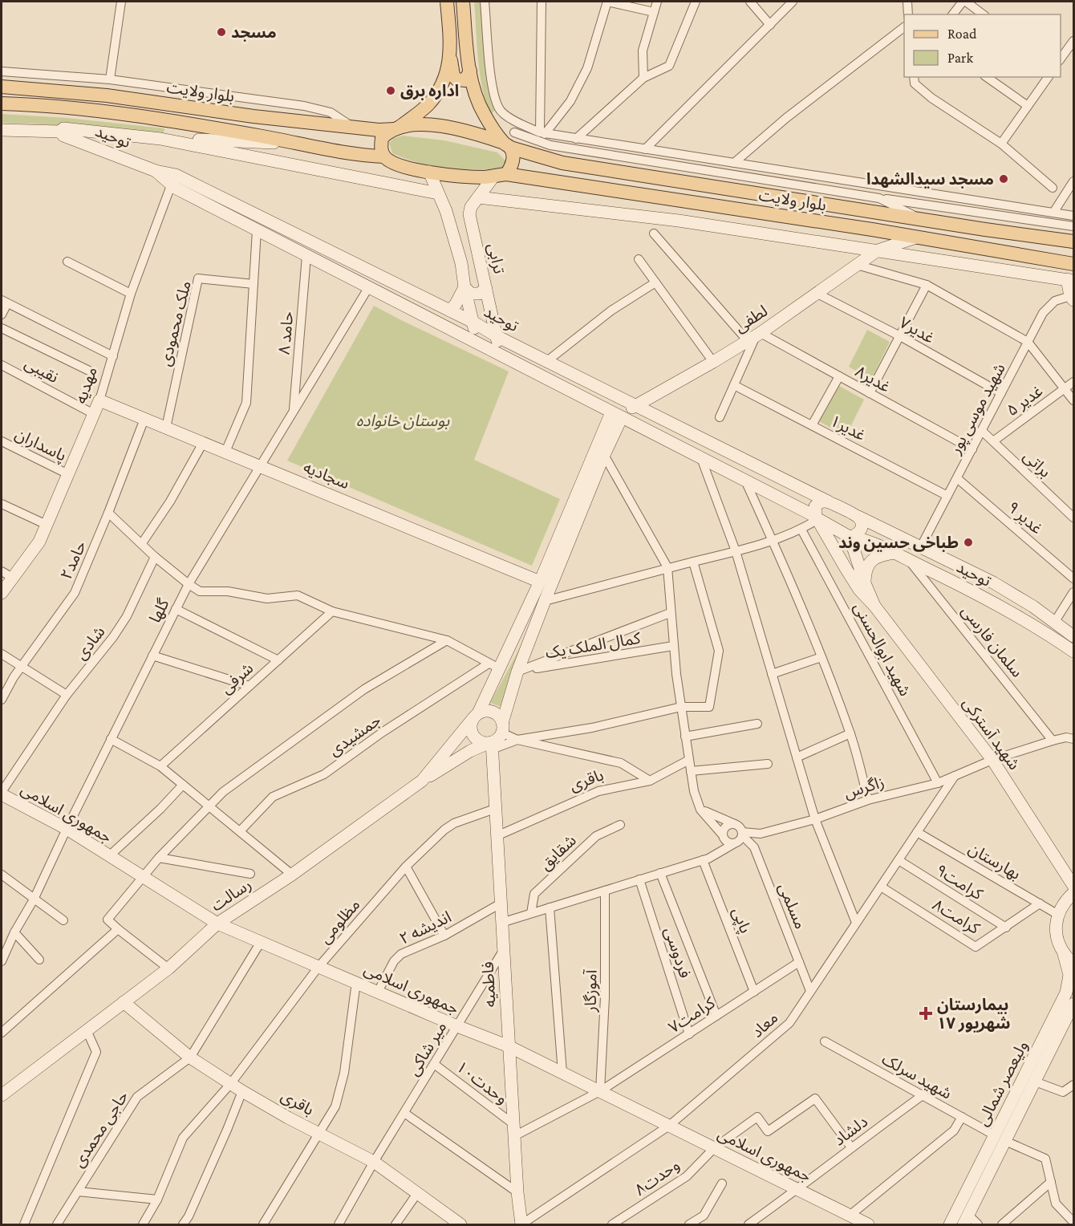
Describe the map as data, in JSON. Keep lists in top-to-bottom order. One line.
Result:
{"streets":{"main road":["بلوار ولایت","توحید","ترابی","لطفی","مهدیه","سجادیه","شهید آسترکی","باقری","جمهوری اسلامی","رسالت","فاطمیه","ولیعصر شمالی"],"street":["ملک محمودی","غدیر۷","حامد ۸","نقیبی","غدیر۸","غدیر ۵","شهید موسی پور","غدیر۱","پاسداران","براتی","غدیر ۹","حامد۲","گلها","سلمان فارسی","شادی","کمال الملک یک","شهید ابوالحسنی","شرفی","جمشیدی","زاگرس","شقایق","بهارستان","کرامت۹","مسلمی","کرامت۸","پاپی","مظلومی","اندیشه ۲","فردوسی","آموزگار","کرامت۷","معاد","میر شاکی","شهید سرلک","وحدت۱۰","حاجی محمدی","دلشاد","وحدت۸"]},"crossings":[["بلوار ولایت","ترابی"],["توحید","ترابی"],["توحید","لطفی"],["توحید","حامد ۸"],["توحید","مهدیه"],["توحید","شهید موسی پور"],["توحید","گلها"],["توحید","سلمان فارسی"],["توحید","رسالت"],["لطفی","غدیر۷"],["لطفی","غدیر۸"],["لطفی","رسالت"],["ملک محمودی","سجادیه"],["غدیر۷","شهید موسی پور"],["حامد ۸","گلها"],["نقیبی","مهدیه"],["غدیر۸","شهید موسی پور"],["مهدیه","پاسداران"],["مهدیه","سجادیه"],["غدیر ۵","براتی"],["شهید موسی پور","غدیر۱"],["شهید موسی پور","براتی"],["شهید موسی پور","غدیر ۹"],["سجادیه","حامد۲"],["سجادیه","گلها"],["سجادیه","رسالت"],["گلها","جمهوری اسلامی"],["سلمان فارسی","زاگرس"],["شادی","جمهوری اسلامی"],["شهید ابوالحسنی","زاگرس"],["شهید آسترکی","زاگرس"],["جمشیدی","رسالت"],["باقری","رسالت"],["باقری","مظلومی"],["باقری","فاطمیه"],["باقری","میر شاکی"],["باقری","حاجی محمدی"],["زاگرس","مسلمی"],["زاگرس","معاد"],["جمهوری اسلامی","رسالت"],["جمهوری اسلامی","مظلومی"],["جمهوری اسلامی","اندیشه ۲"],["جمهوری اسلامی","فاطمیه"],["جمهوری اسلامی","آموزگار"],["جمهوری اسلامی","کرامت۷"],["جمهوری اسلامی","معاد"],["جمهوری اسلامی","میر شاکی"],["جمهوری اسلامی","حاجی محمدی"],["جمهوری اسلامی","دلشاد"],["جمهوری اسلامی","وحدت۸"],["بهارستان","کرامت۸"],["بهارستان","معاد"],["بهارستان","ولیعصر شمالی"],["کرامت۹","کرامت۸"],["کرامت۹","معاد"],["رسالت","فاطمیه"],["مسلمی","کرامت۷"],["مسلمی","معاد"],["کرامت۸","معاد"],["پاپی","کرامت۷"],["مظلومی","فاطمیه"],["اندیشه ۲","فاطمیه"],["فردوسی","کرامت۷"],["فاطمیه","کرامت۷"],["فاطمیه","معاد"],["فاطمیه","میر شاکی"],["فاطمیه","وحدت۱۰"],["آموزگار","کرامت۷"],["کرامت۷","وحدت۱۰"],["میر شاکی","وحدت۱۰"],["شهید سرلک","ولیعصر شمالی"],["شهید سرلک","دلشاد"],["دلشاد","وحدت۸"]],"parks":["بوستان خانواده"],"places":{"other":["مسجد","اداره برق","مسجد سیدالشهدا","طباخی حسین وند"],"health":["بیمارستان ۱۷ شهریور"]},"legend":["Road","Park"]}
